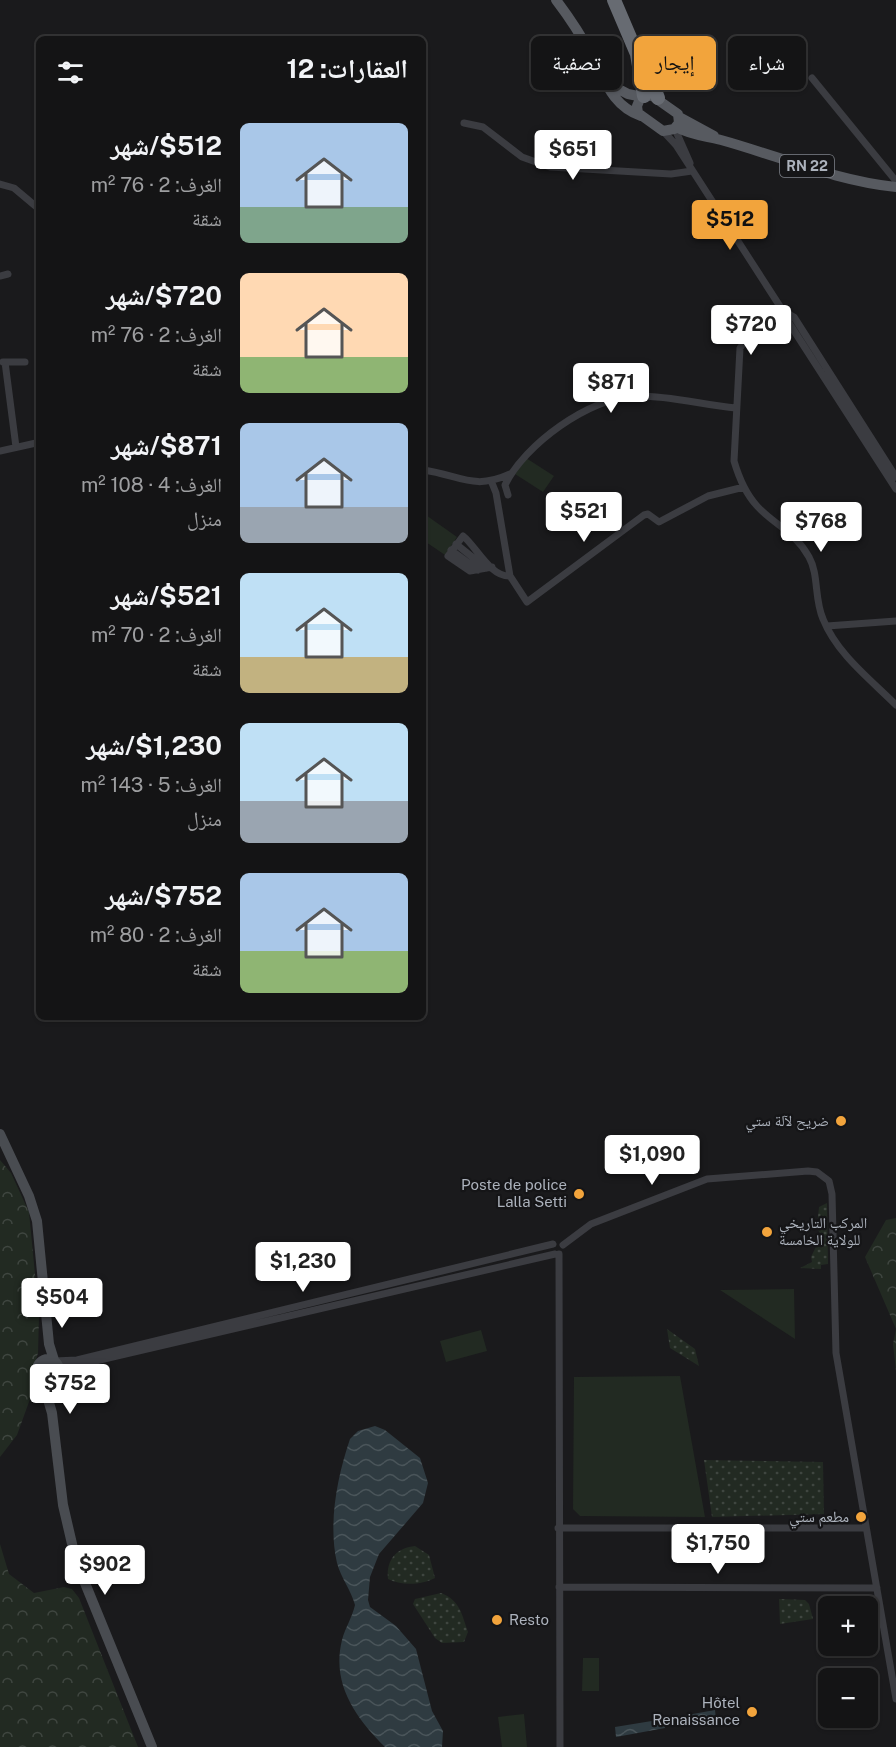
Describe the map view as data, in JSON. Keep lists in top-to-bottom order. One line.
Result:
{"streets":{"main road":["RN 22"]},"places":["ضريح لآلة ستي","Poste de police Lalla Setti","المركب التاريخي للولاية الخامسة","مطعم ستي","Resto","Hôtel Renaissance"],"page":{"chip":["شراء","إيجار","تصفية"],"heading":"العقارات: 12","list":[{"name":"$512/شهر","note":"الغرف: 2 · 76 m² · شقة"},{"name":"$720/شهر","note":"الغرف: 2 · 76 m² · شقة"},{"name":"$871/شهر","note":"الغرف: 4 · 108 m² · منزل"},{"name":"$521/شهر","note":"الغرف: 2 · 70 m² · شقة"},{"name":"$1,230/شهر","note":"الغرف: 5 · 143 m² · منزل"},{"name":"$752/شهر","note":"الغرف: 2 · 80 m² · شقة"}],"price":["$651","$512","$720","$871","$521","$768","$1,090","$1,230","$504","$752","$1,750","$902"],"map_buttons":["+","−"]}}
